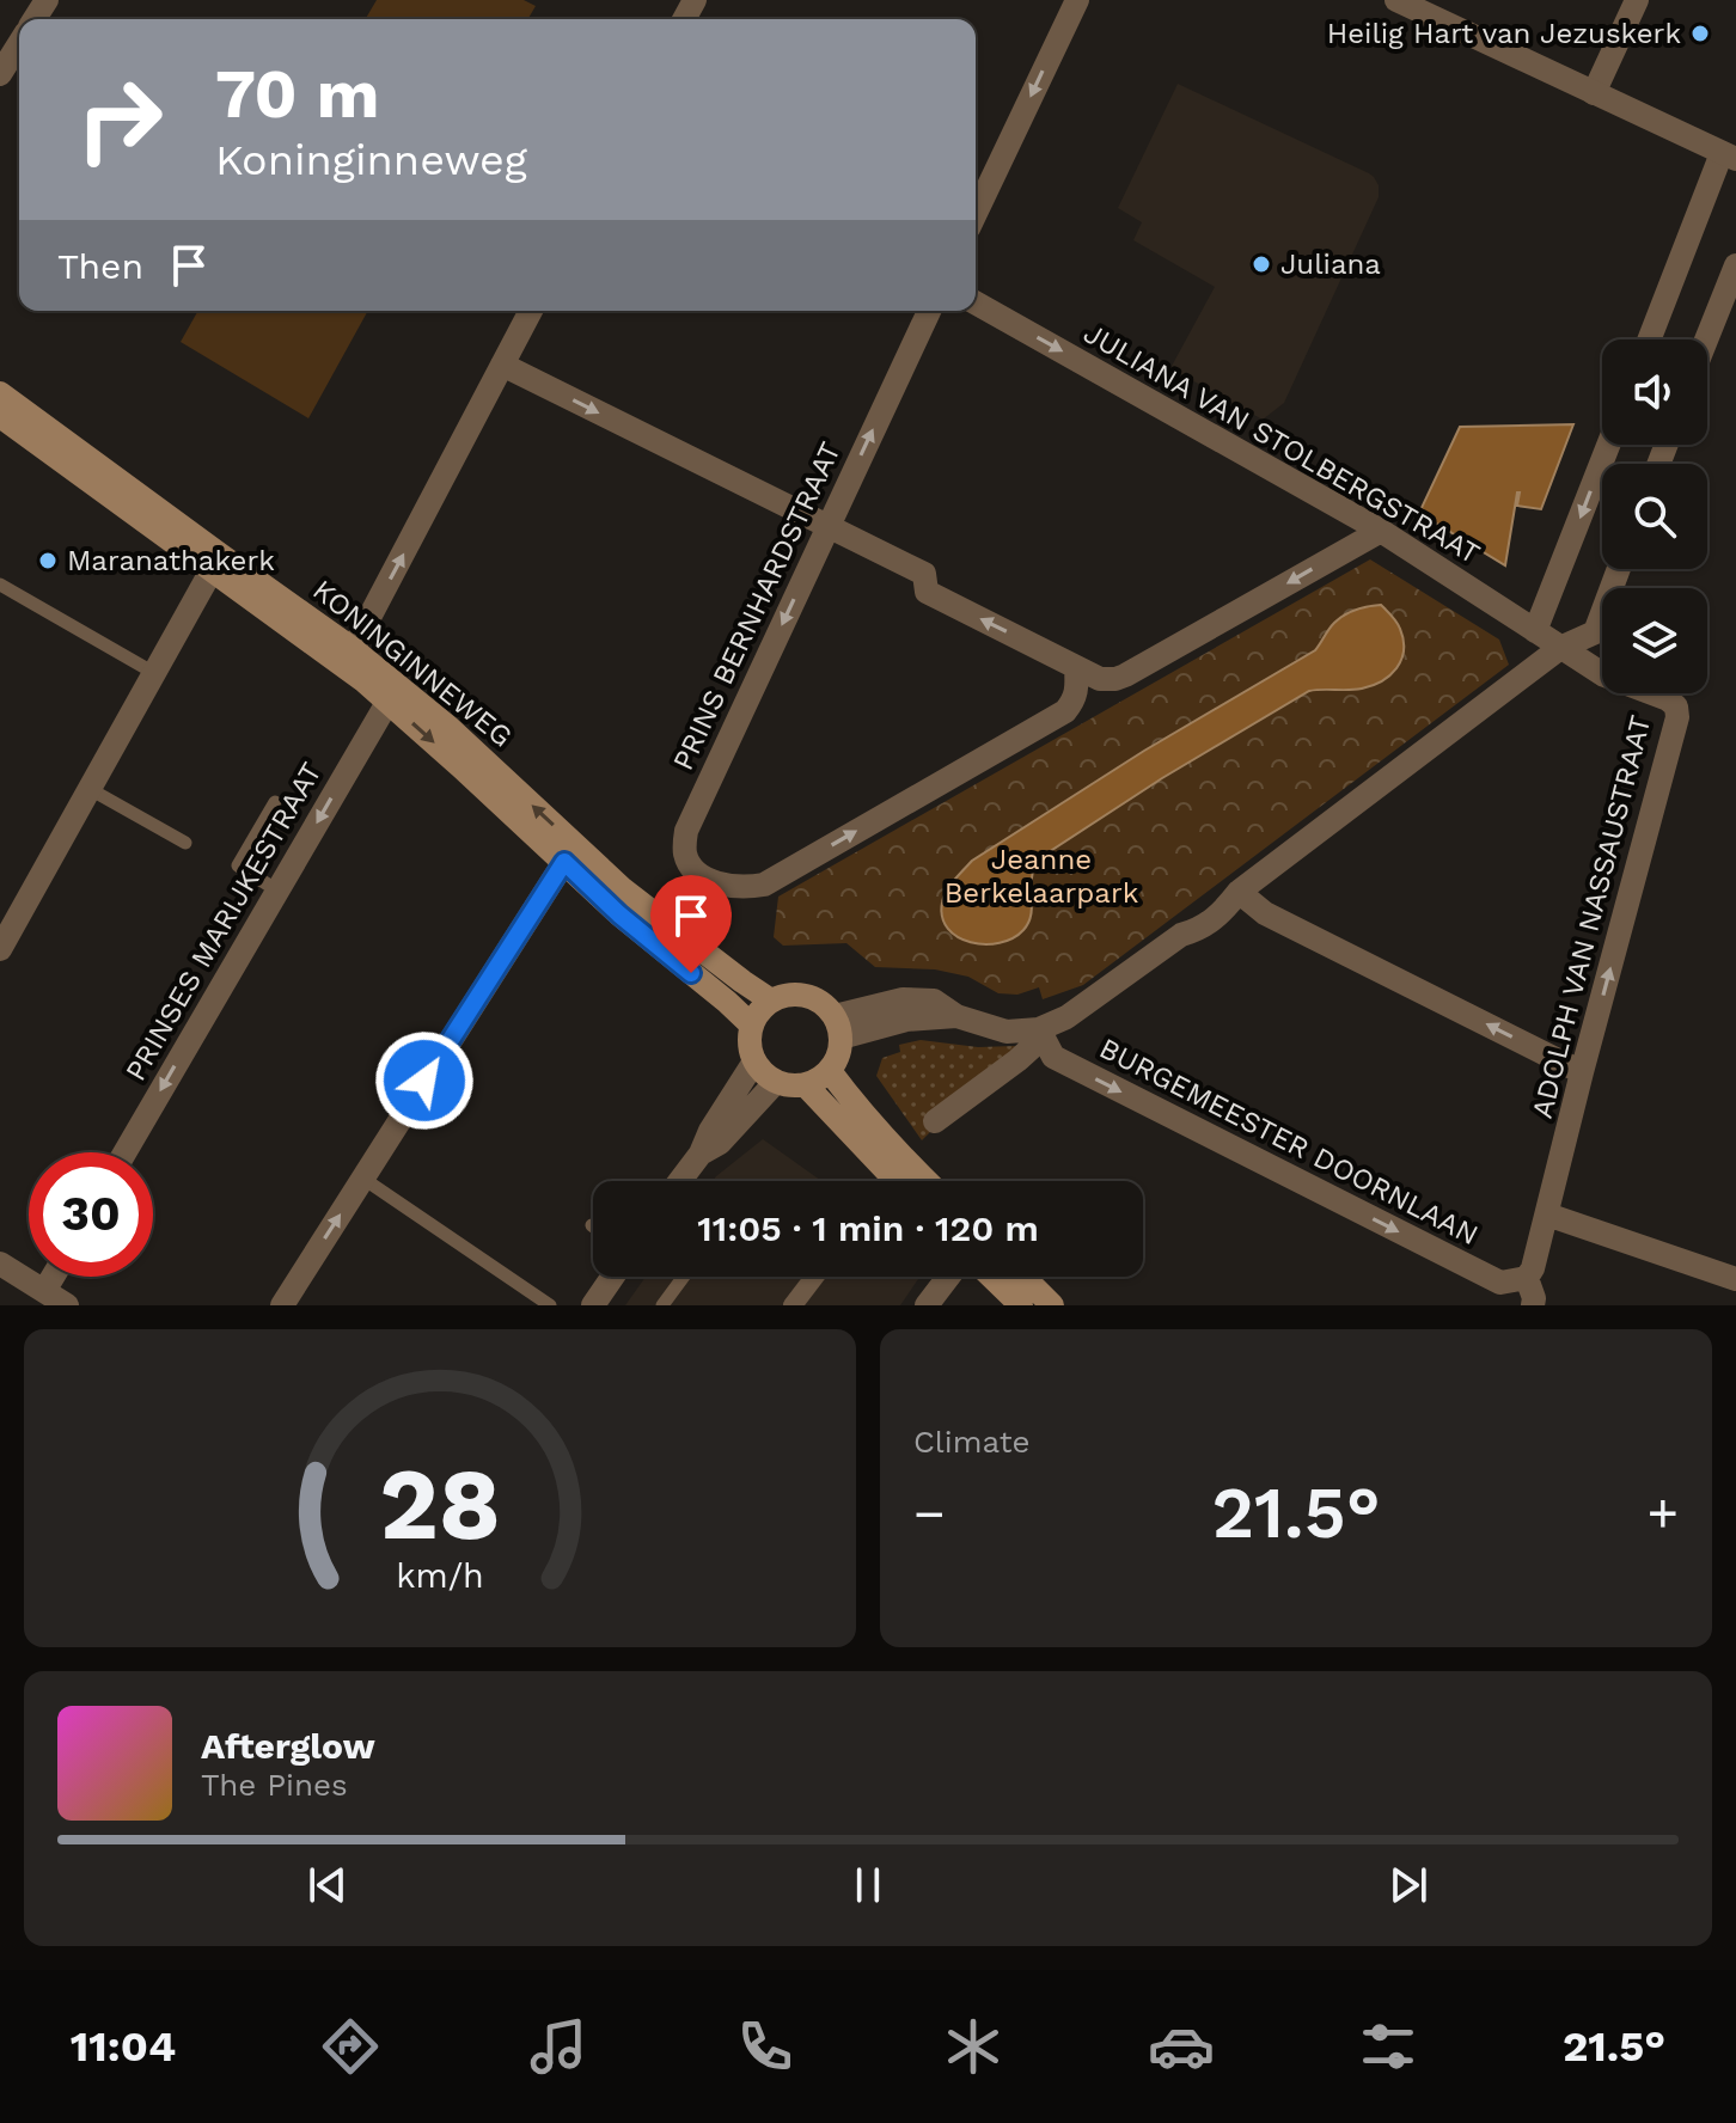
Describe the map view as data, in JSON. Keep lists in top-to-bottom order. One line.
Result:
{"streets":{"main road":["KONINGINNEWEG"],"street":["JULIANA VAN STOLBERGSTRAAT","PRINS BERNHARDSTRAAT","ADOLPH VAN NASSAUSTRAAT","PRINSES MARIJKESTRAAT","BURGEMEESTER DOORNLAAN"]},"crossings":[["JULIANA VAN STOLBERGSTRAAT","ADOLPH VAN NASSAUSTRAAT"],["KONINGINNEWEG","PRINSES MARIJKESTRAAT"],["ADOLPH VAN NASSAUSTRAAT","BURGEMEESTER DOORNLAAN"]],"one_way":["JULIANA VAN STOLBERGSTRAAT","ADOLPH VAN NASSAUSTRAAT","BURGEMEESTER DOORNLAAN"],"parks":["Jeanne Berkelaarpark"],"places":["Heilig Hart van Jezuskerk","Juliana","Maranathakerk"],"page":{"turn":["70 m","Koninginneweg"],"then":"Then","limit":"30","trip":"11:05 · 1 min · 120 m","tile":"Climate","heat":["−","21.5°","+"],"song":["Afterglow","The Pines"],"tabs":["11:04","21.5°"],"gauge":["28","km/h"]}}
